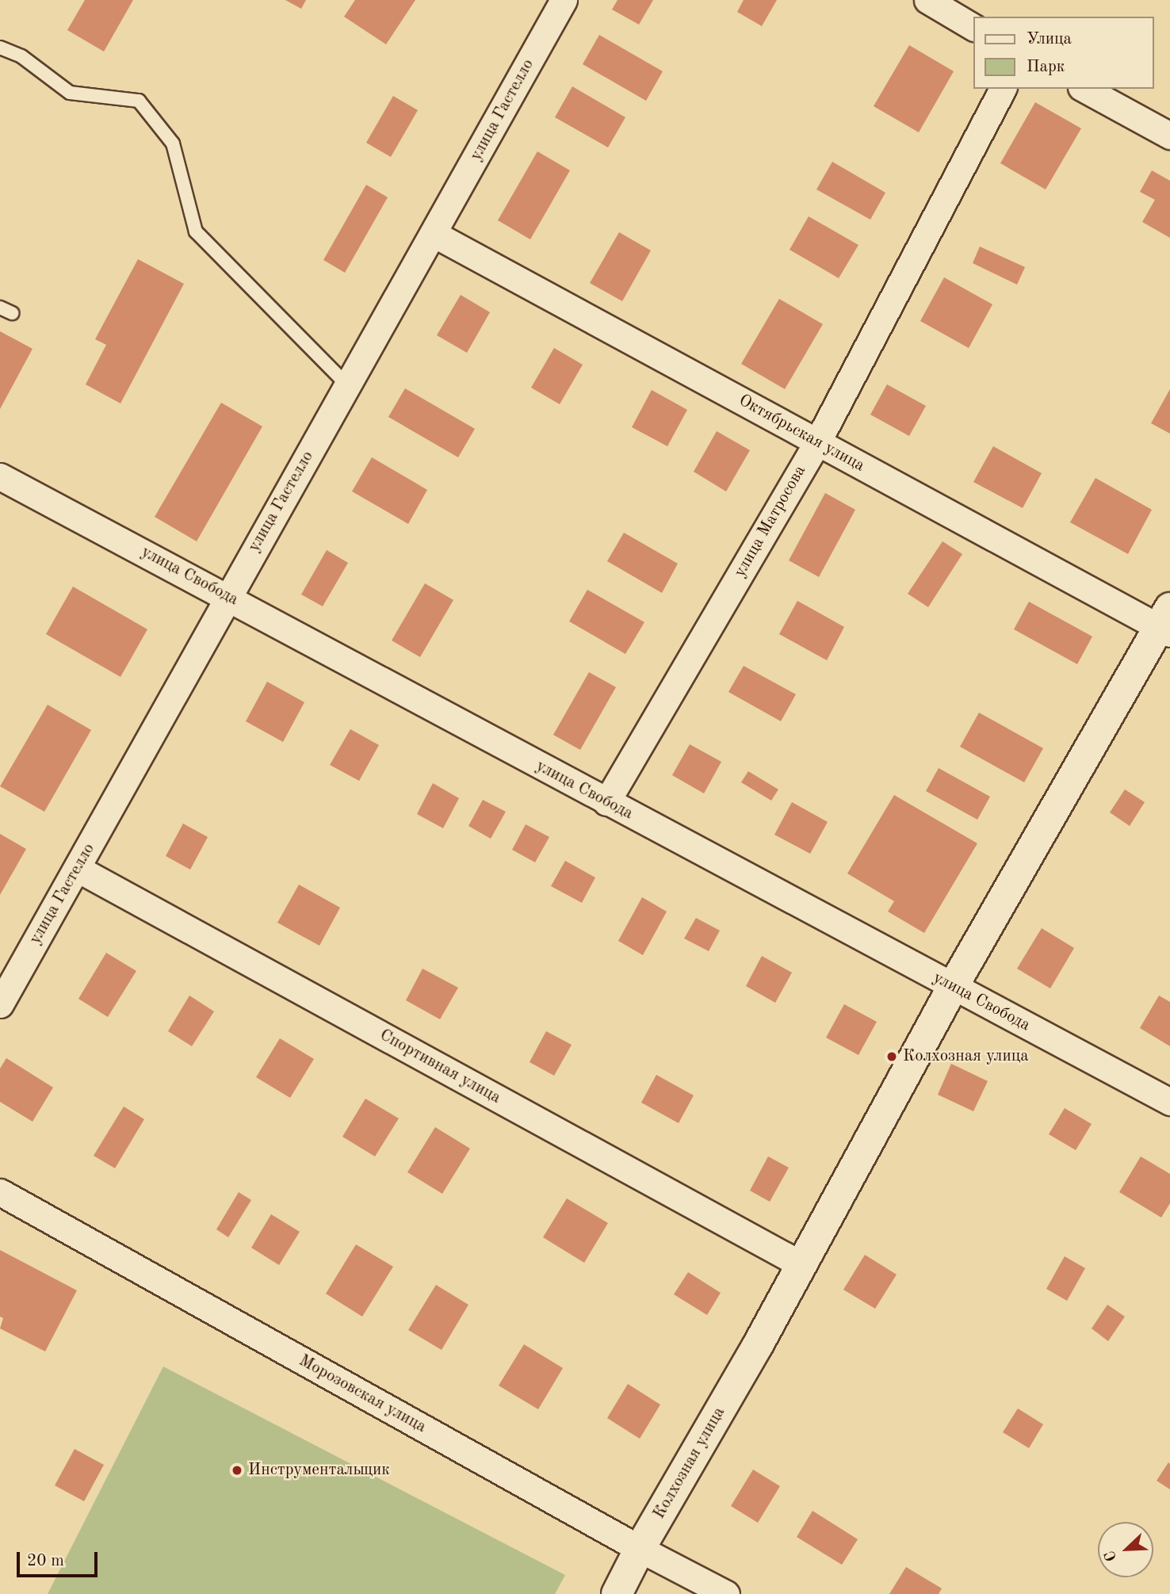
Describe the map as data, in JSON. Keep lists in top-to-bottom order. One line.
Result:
{"streets":{"main road":["Колхозная улица"],"street":["улица Гастелло","Октябрьская улица","улица Матросова","улица Свобода","Спортивная улица","Морозовская улица"]},"crossings":[["улица Гастелло","Октябрьская улица"],["улица Гастелло","улица Свобода"],["улица Гастелло","Спортивная улица"],["Октябрьская улица","улица Матросова"],["Октябрьская улица","Колхозная улица"],["улица Матросова","улица Свобода"],["улица Свобода","Колхозная улица"],["Спортивная улица","Колхозная улица"],["Морозовская улица","Колхозная улица"]],"places":["Колхозная улица","Инструментальщик"],"legend":["Улица","Парк"],"scale_bar":"20 m","north":"bottom left"}
